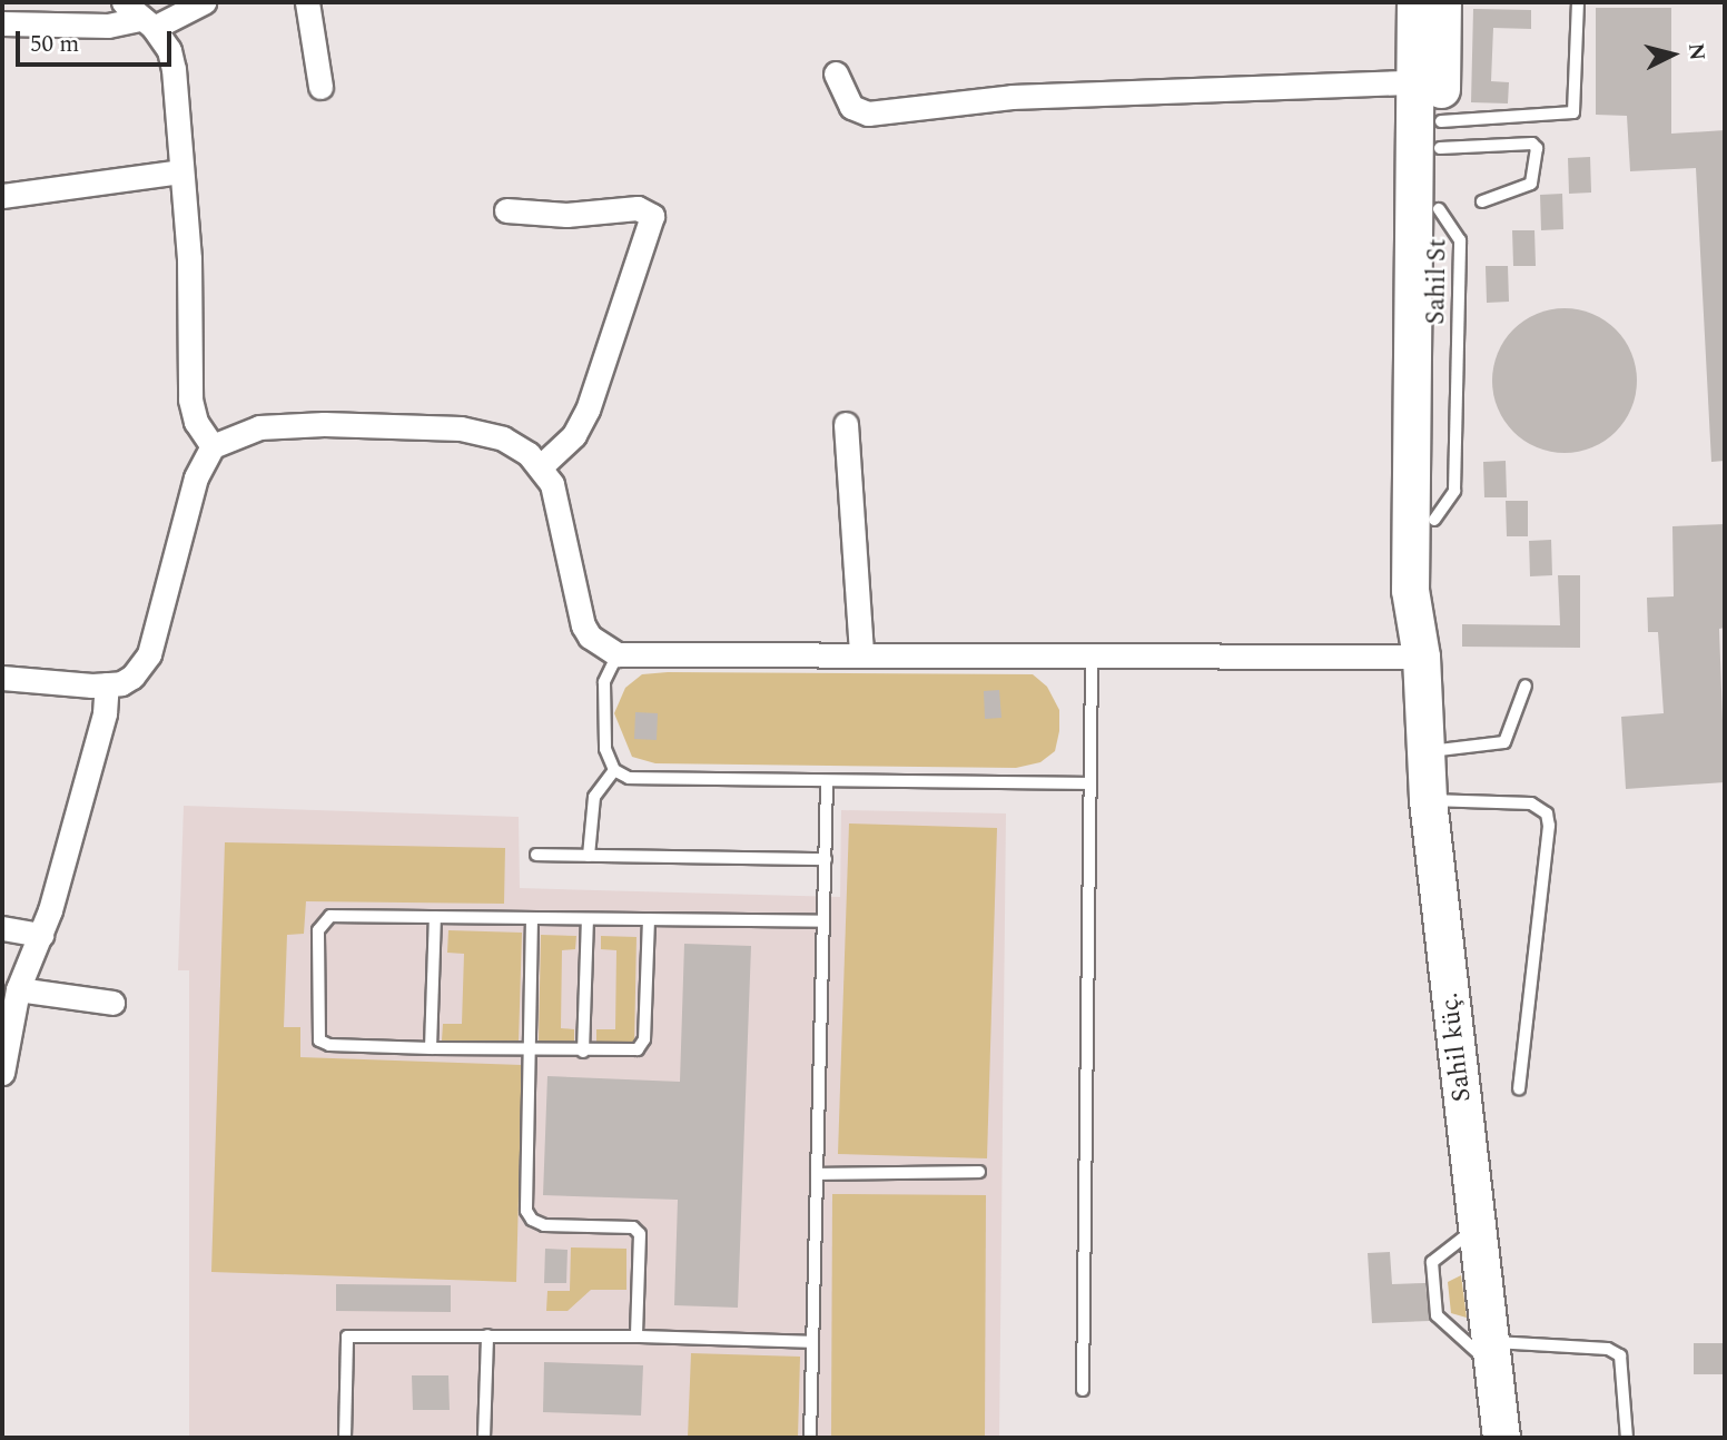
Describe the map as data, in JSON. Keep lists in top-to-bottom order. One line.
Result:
{"streets":{"main road":["Sahil St","Sahil küç."]},"crossings":[["Sahil St","Sahil küç."]],"scale_bar":"50 m","north":"right"}
